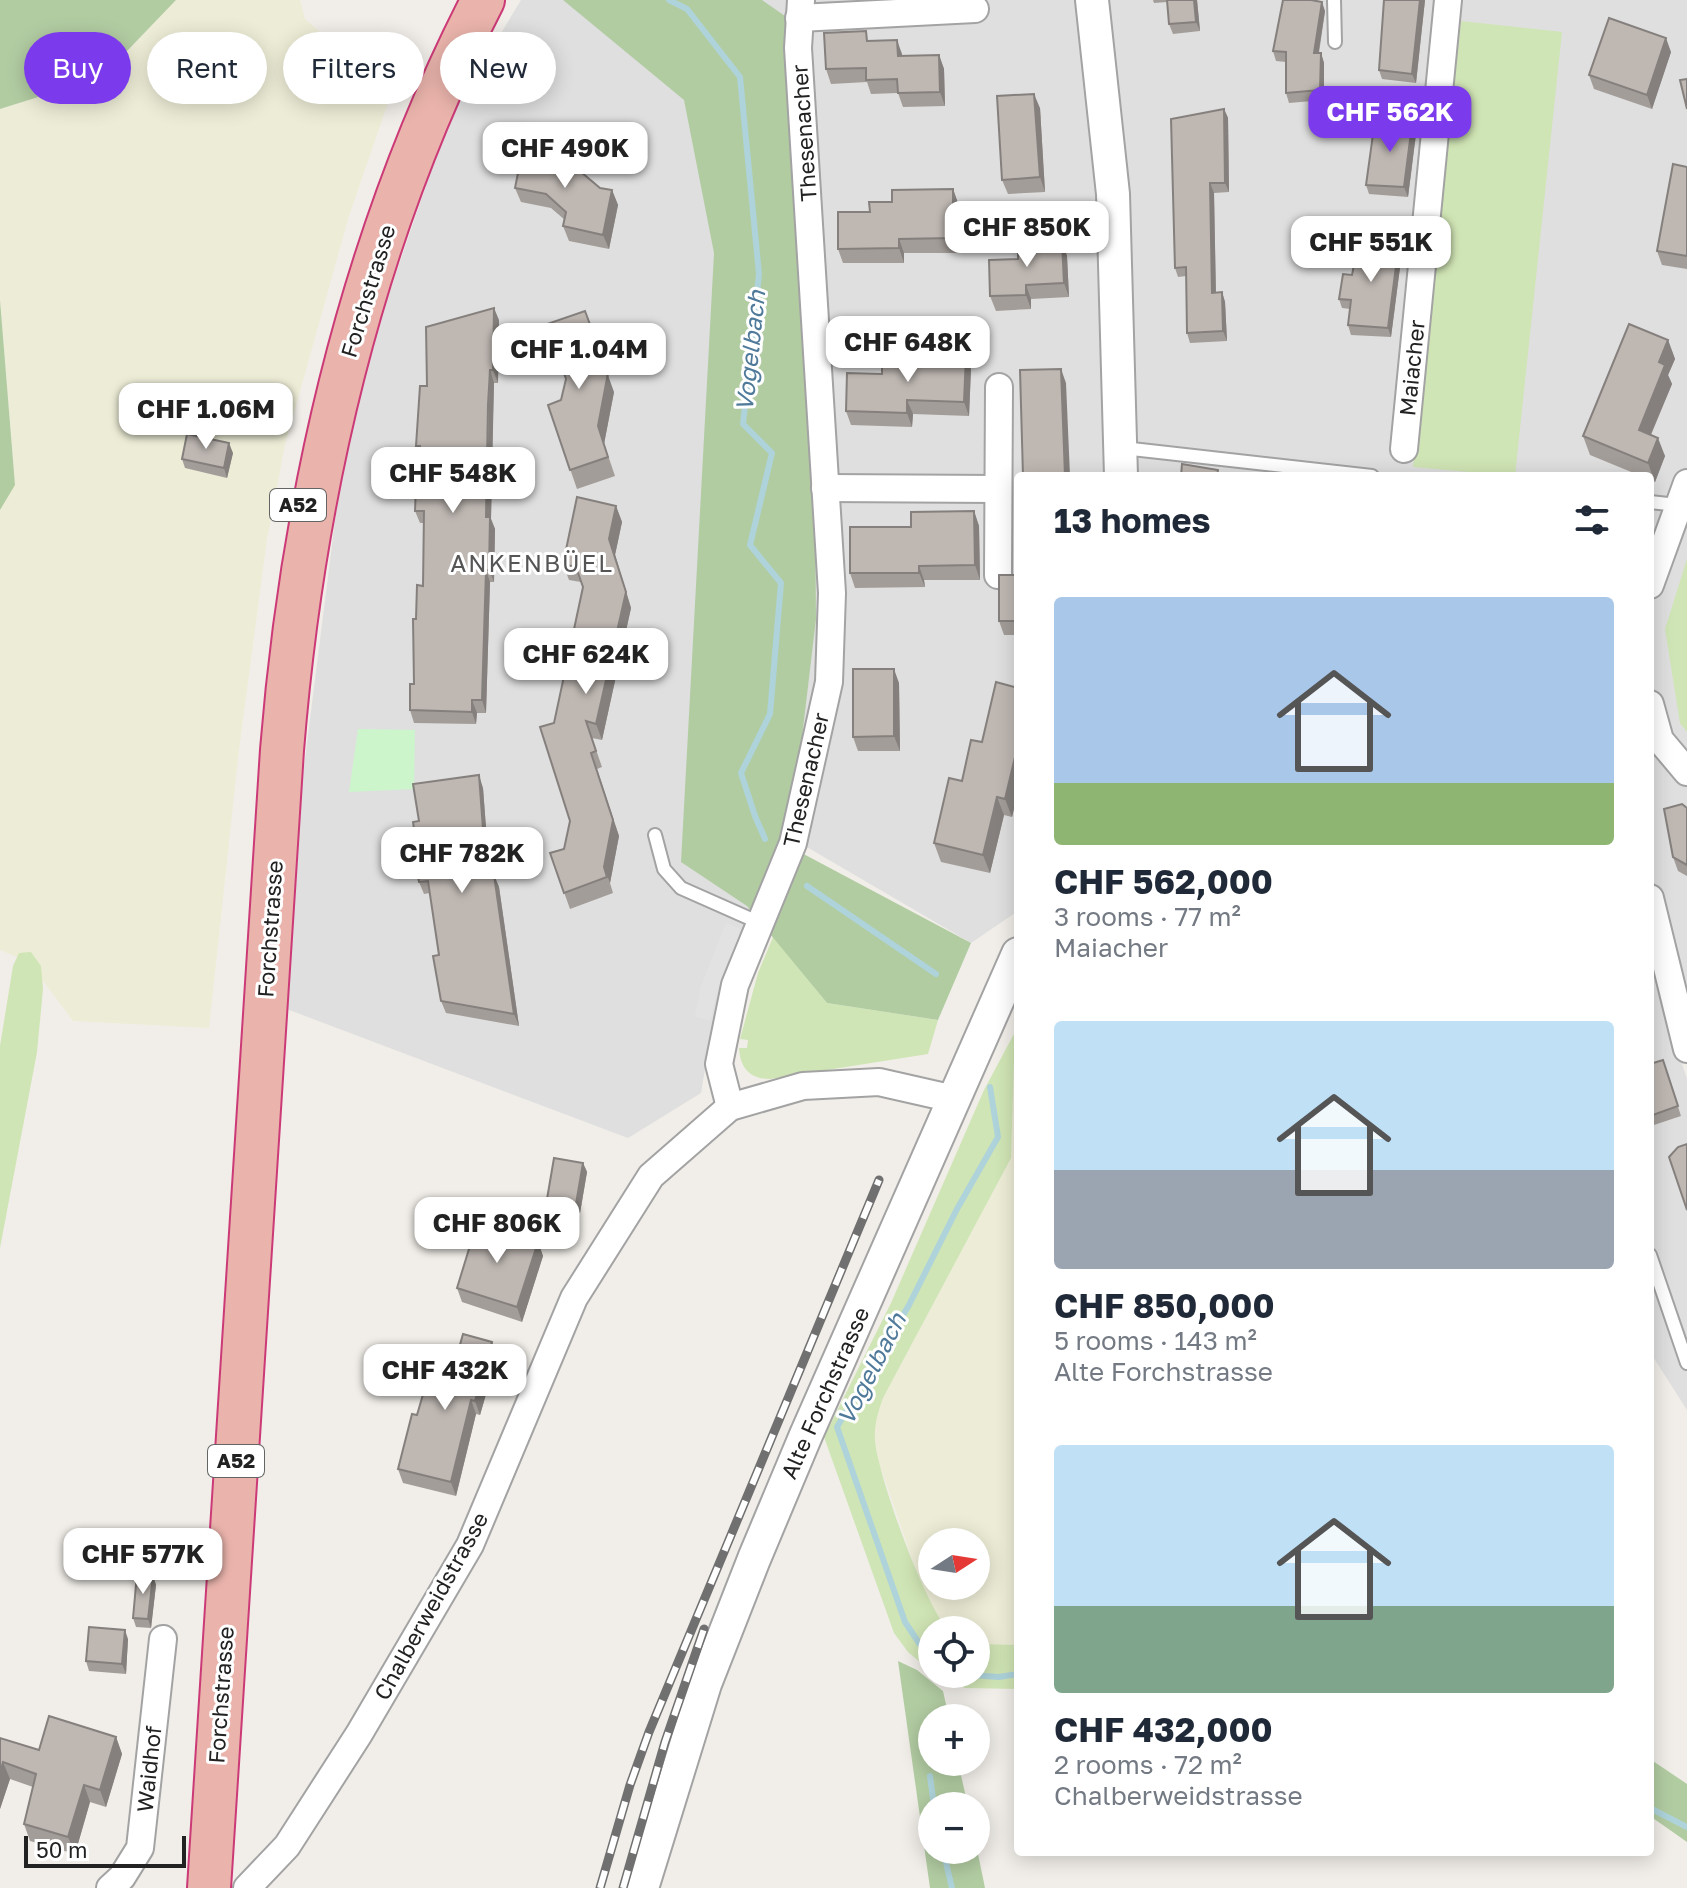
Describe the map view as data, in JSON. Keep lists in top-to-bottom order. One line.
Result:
{"streets":{"highway":["Forchstrasse","A52"],"street":["Thesenacher","Maiacher","Alte Forchstrasse","Chalberweidstrasse","Waidhof"]},"crossings":[["Thesenacher","Chalberweidstrasse"],["Alte Forchstrasse","Chalberweidstrasse"]],"districts":["ANKENBÜEL"],"water":["Vogelbach"],"scale_bar":"50 m","north":"right","page":{"chip":["Buy","Rent","Filters","New"],"price":["CHF 562K","CHF 490K","CHF 850K","CHF 551K","CHF 648K","CHF 1.04M","CHF 1.06M","CHF 548K","CHF 624K","CHF 782K","CHF 806K","CHF 432K","CHF 577K"],"heading":"13 homes","list":[{"name":"CHF 562,000","note":"3 rooms · 77 m² · Maiacher"},{"name":"CHF 850,000","note":"5 rooms · 143 m² · Alte Forchstrasse"},{"name":"CHF 432,000","note":"2 rooms · 72 m² · Chalberweidstrasse"}],"map_buttons":["+","−"],"scale":"50 m"}}
